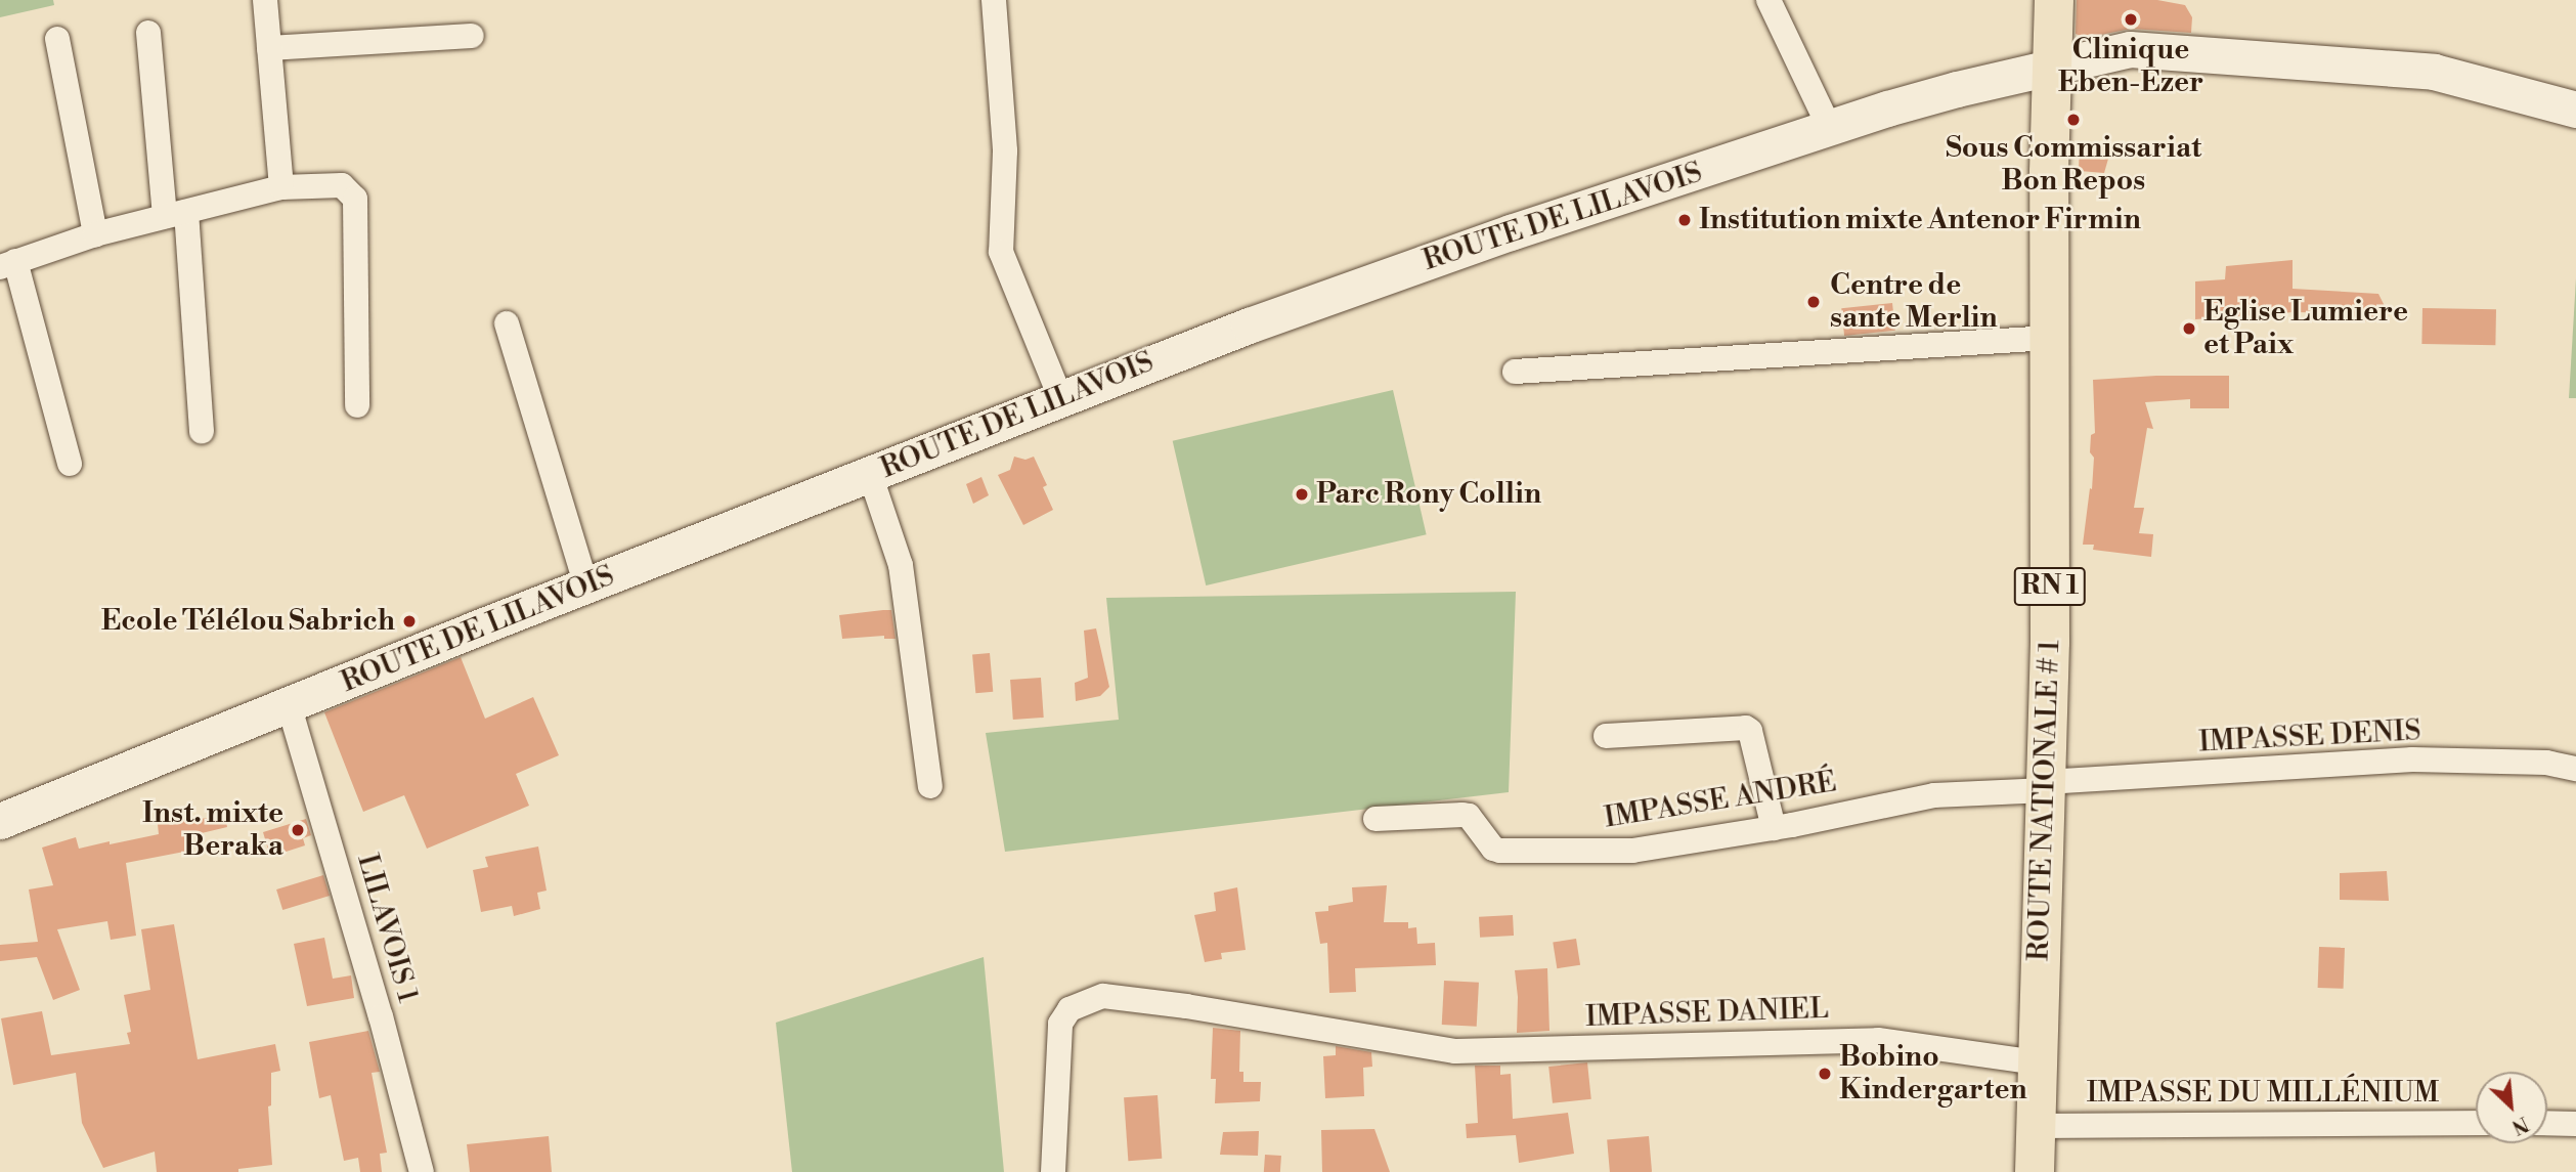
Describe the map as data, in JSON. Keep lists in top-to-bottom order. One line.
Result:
{"streets":{"main road":["ROUTE DE LILAVOIS","RN 1","ROUTE NATIONALE # 1"],"street":["IMPASSE DENIS","IMPASSE ANDRÉ","LILAVOIS 1","IMPASSE DANIEL","IMPASSE DU MILLÉNIUM"]},"crossings":[["ROUTE DE LILAVOIS","ROUTE NATIONALE # 1"],["ROUTE DE LILAVOIS","LILAVOIS 1"],["IMPASSE DENIS","IMPASSE ANDRÉ"],["IMPASSE DENIS","ROUTE NATIONALE # 1"],["IMPASSE ANDRÉ","ROUTE NATIONALE # 1"],["ROUTE NATIONALE # 1","IMPASSE DANIEL"],["ROUTE NATIONALE # 1","IMPASSE DU MILLÉNIUM"]],"places":["Clinique Eben-Ezer","Sous Commissariat Bon Repos","Institution mixte Antenor Firmin","Centre de sante Merlin","Eglise Lumiere et Paix","Parc Rony Collin","Ecole Télélou Sabrich","Inst. mixte Beraka","Bobino Kindergarten"],"north":"bottom right"}
